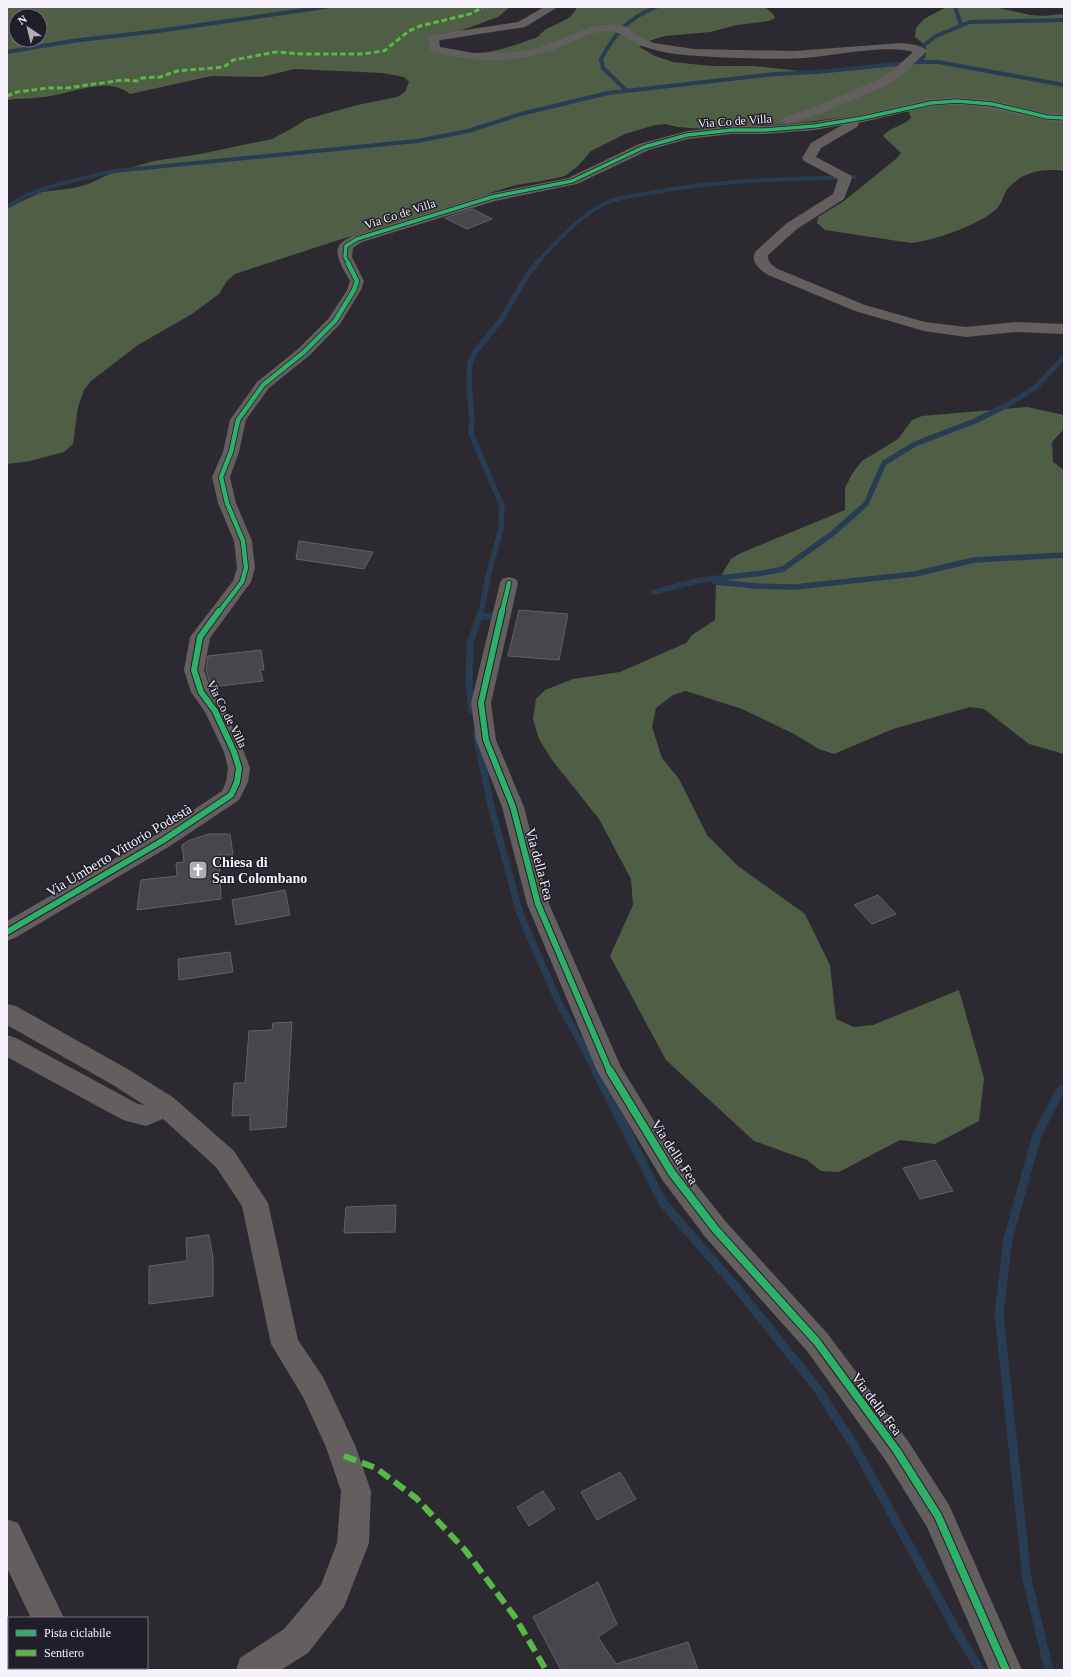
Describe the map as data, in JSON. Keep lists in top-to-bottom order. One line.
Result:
{"streets":{"street":["Via Co de Villa","Via Umberto Vittorio Podestà","Via della Fea"]},"crossings":[["Via Co de Villa","Via Umberto Vittorio Podestà"]],"places":{"church":["Chiesa di San Colombano"]},"legend":["Pista ciclabile","Sentiero"],"north":"top left"}
